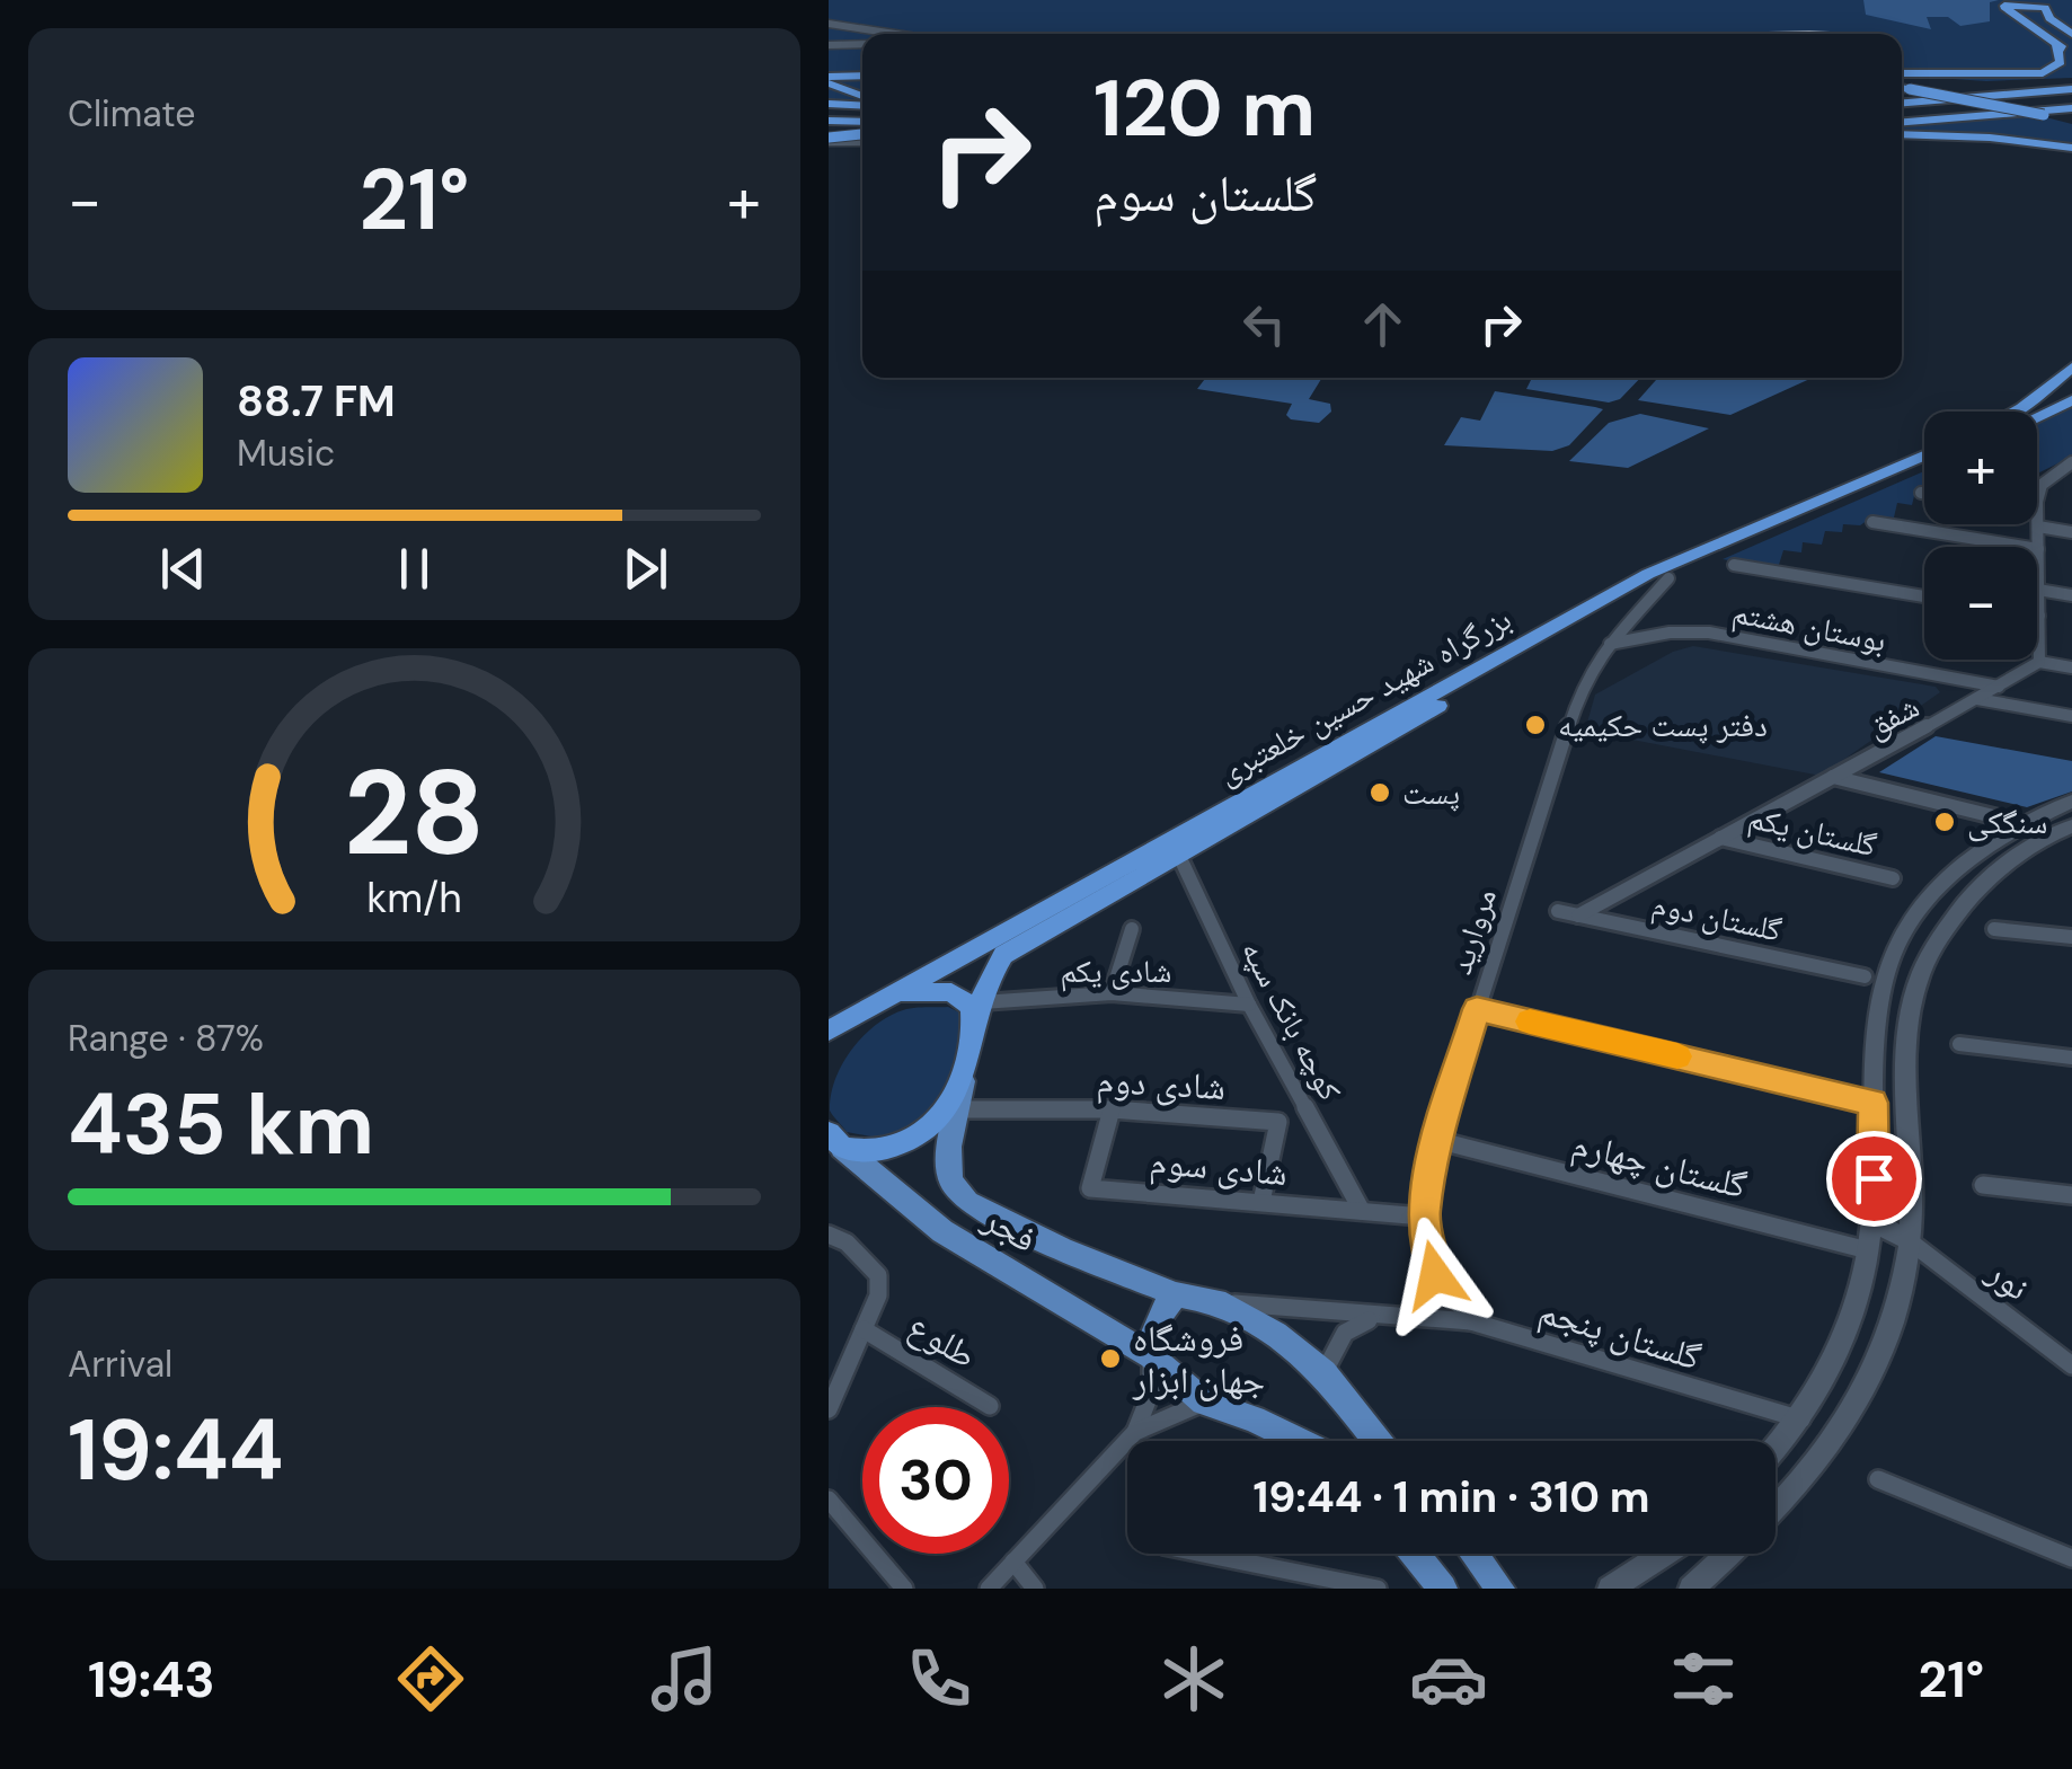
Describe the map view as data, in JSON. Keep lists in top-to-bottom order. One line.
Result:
{"streets":{"highway":["بزرگراه شهید حسین خلعتبری"],"main road":["فجر"],"street":["بوستان هشتم","شفق","گلستان یکم","گلستان دوم","مروارید","شادی یکم","کوچه بانک سپه","شادی دوم","گلستان چهارم","شادی سوم","نور","گلستان پنجم","طلوع"]},"crossings":[["بوستان هشتم","شفق"],["بوستان هشتم","مروارید"],["بزرگراه شهید حسین خلعتبری","مروارید"],["بزرگراه شهید حسین خلعتبری","شادی یکم"],["بزرگراه شهید حسین خلعتبری","کوچه بانک سپه"],["بزرگراه شهید حسین خلعتبری","فجر"],["شفق","گلستان یکم"],["شفق","گلستان دوم"],["مروارید","گلستان چهارم"],["مروارید","شادی سوم"],["مروارید","گلستان پنجم"],["شادی یکم","کوچه بانک سپه"],["کوچه بانک سپه","شادی سوم"],["شادی دوم","شادی سوم"],["شادی دوم","فجر"],["فجر","گلستان پنجم"]],"places":["دفتر پست حکیمیه","پست","سنگکی","فروشگاه جهان ابزار"],"page":{"tile":["Climate",["Range · 87%","435 km"],["Arrival","19:44"]],"turn":["120 m","گلستان سوم"],"heat":["−","21°","+"],"song":["88.7 FM","Music"],"map_buttons":["+","−"],"limit":"30","trip":"19:44 · 1 min · 310 m","tabs":["19:43","21°"],"gauge":["28","km/h"]}}
